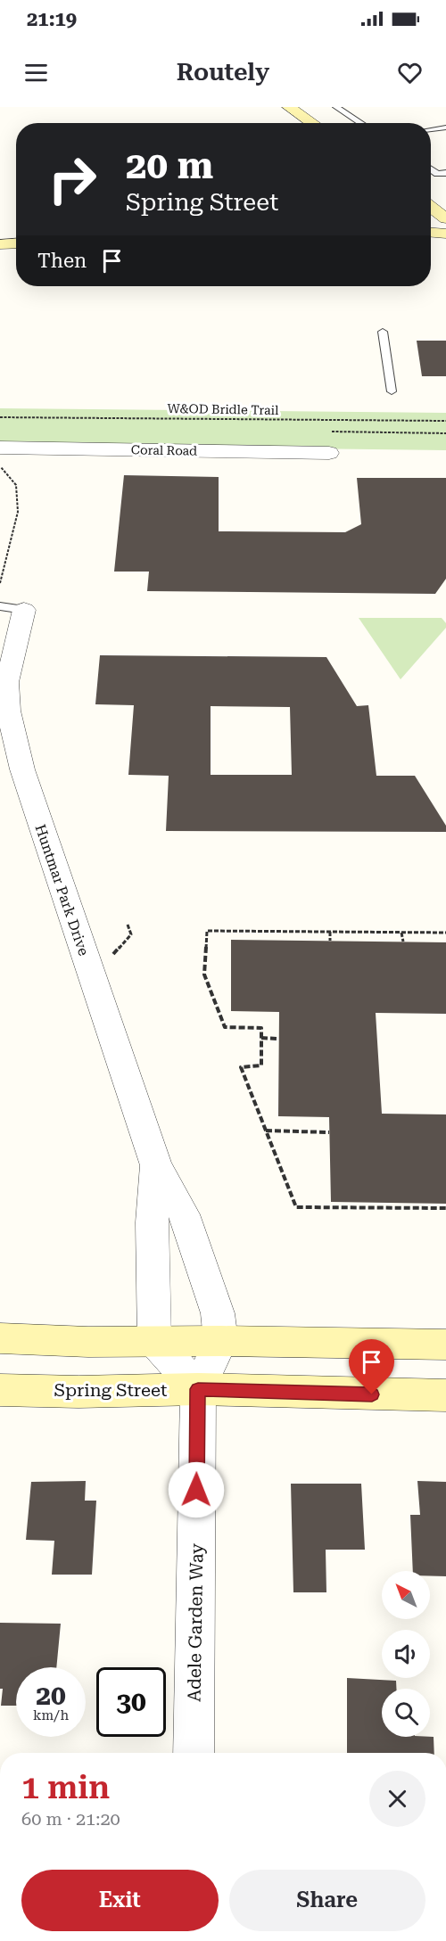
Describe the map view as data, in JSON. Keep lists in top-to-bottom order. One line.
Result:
{"streets":{"main road":["Spring Street"],"street":["Coral Road","Huntmar Park Drive","Adele Garden Way"],"path":["W&OD Bridle Trail"]},"crossings":[["Spring Street","Adele Garden Way"]],"north":"top left","page":{"status":"21:19","header":"Routely","turn":["20 m","Spring Street"],"then":"Then","speed":"20 km/h","limit":"30","heading":["1 min","60 m · 21:20"],"buttons":["Exit","Share"]}}
